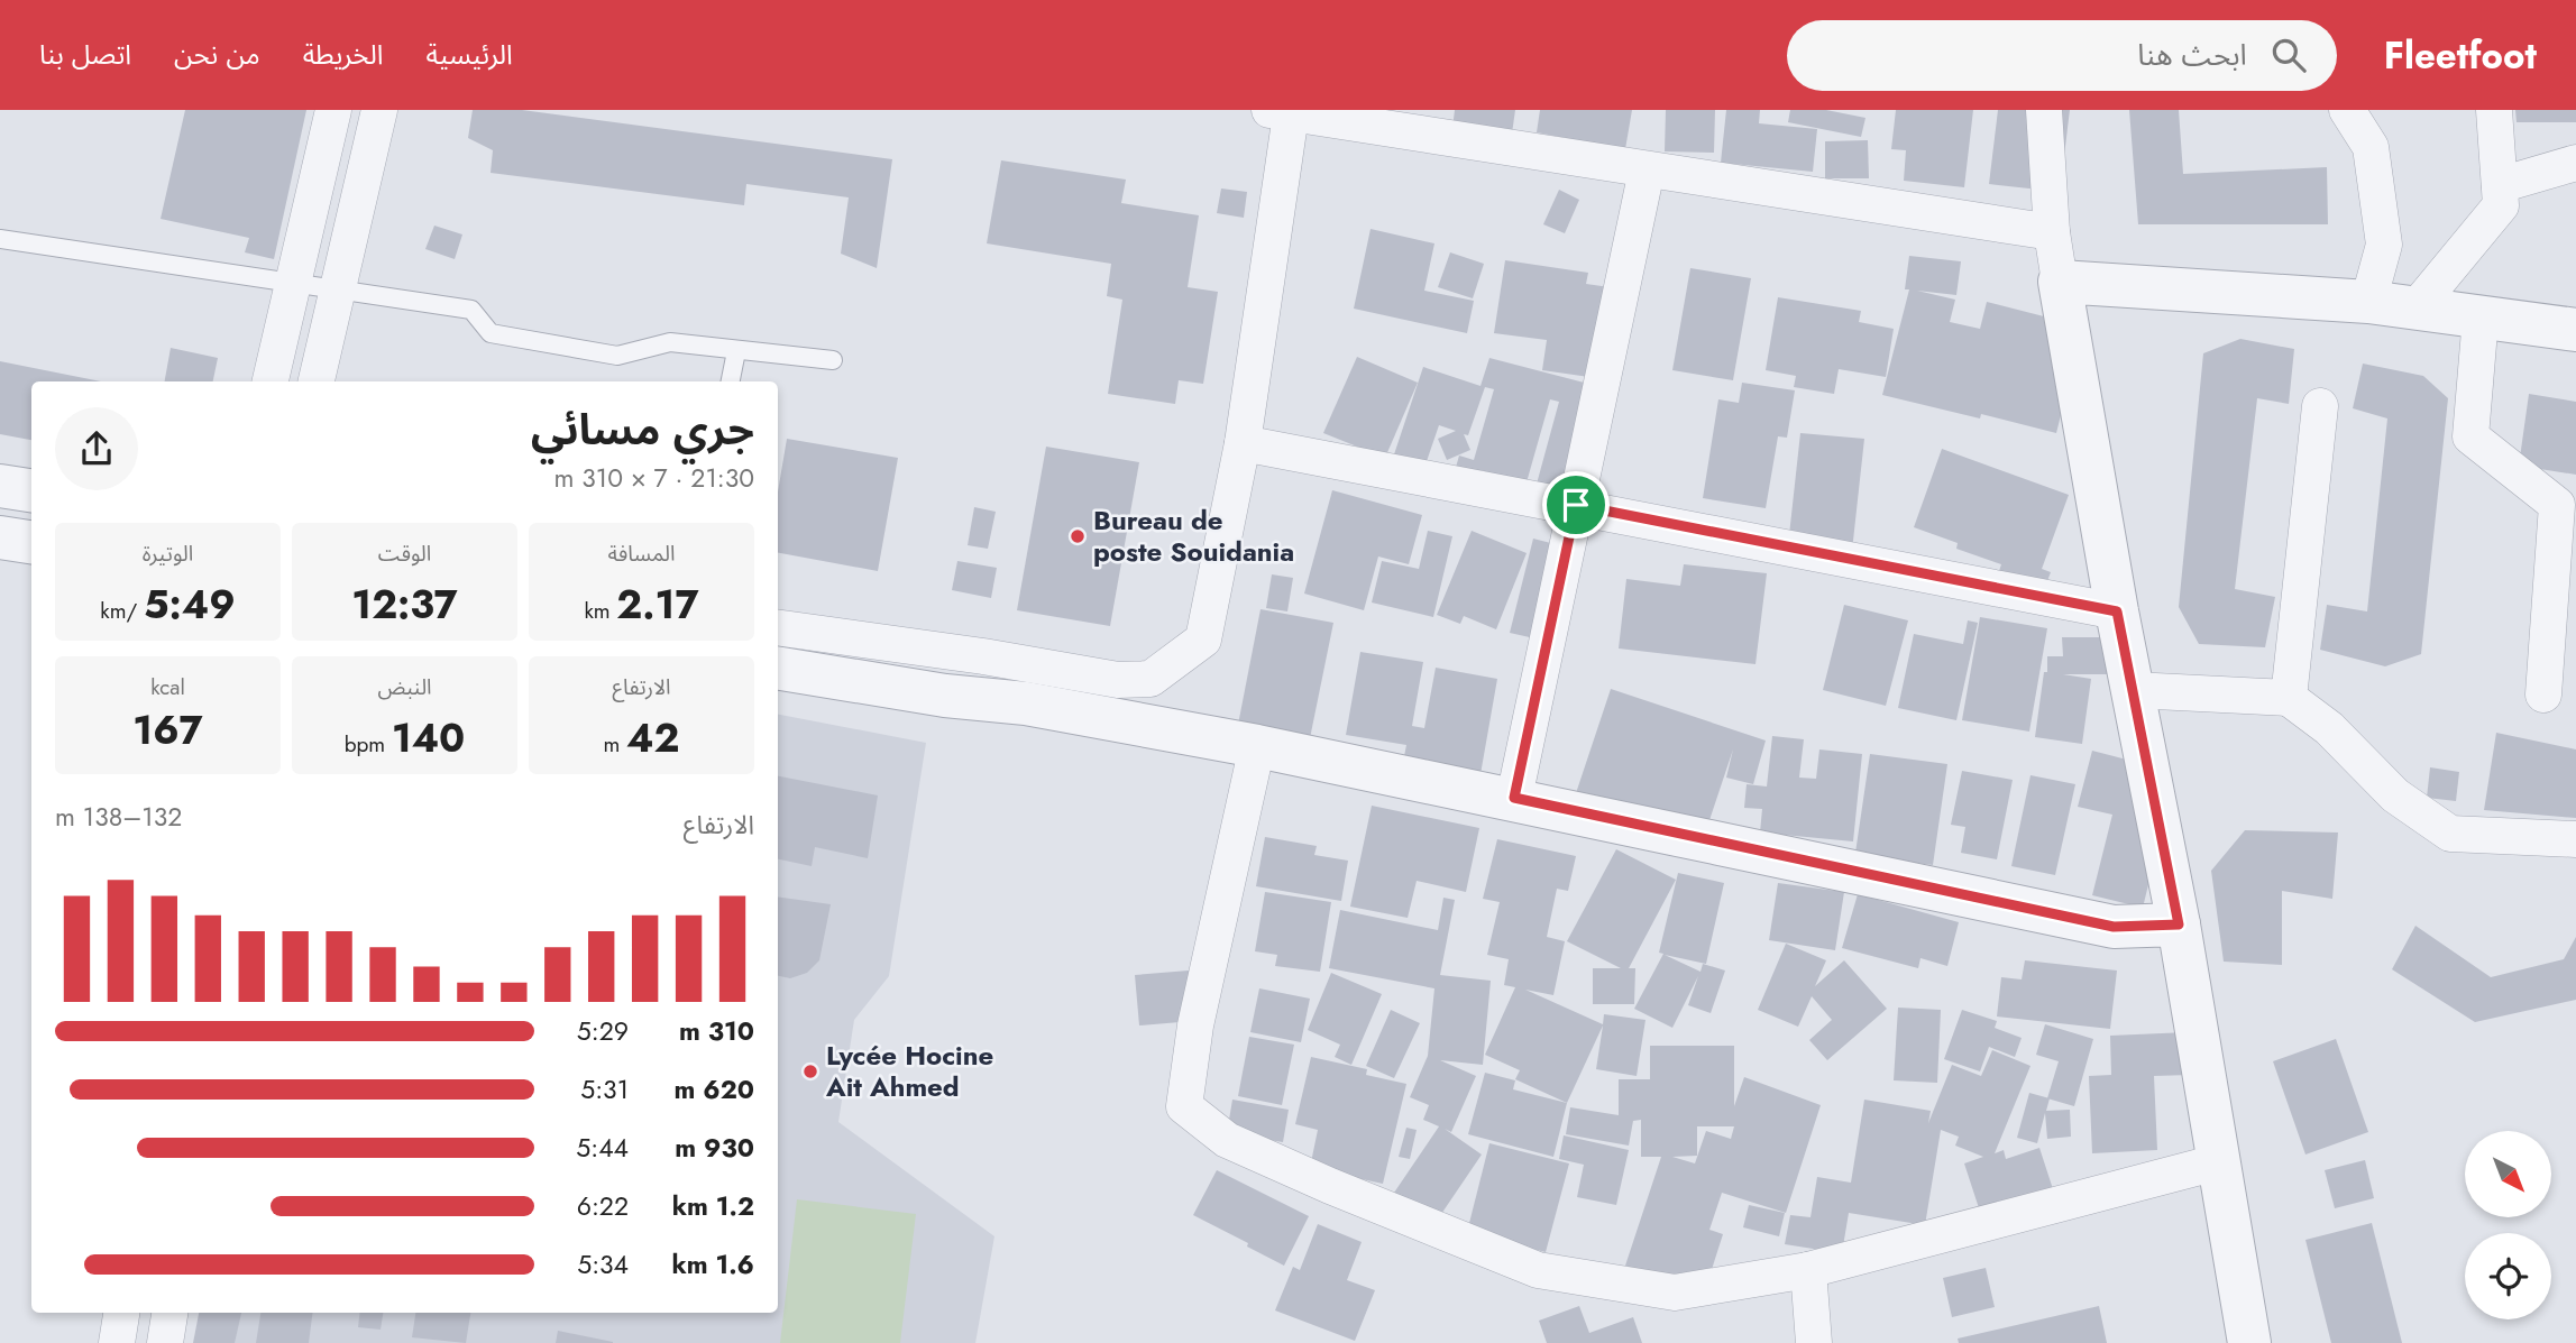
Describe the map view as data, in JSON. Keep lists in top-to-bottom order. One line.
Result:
{"places":["Bureau de poste Souidania","Lycée Hocine Ait Ahmed"],"north":"bottom right","page":{"header":"Fleetfoot","search":"ابحث هنا","nav":["الرئيسية","الخريطة","من نحن","اتصل بنا"],"heading":["جري مسائي","21:30 · 7 × 310 m"],"stats":[["المسافة","2.17 km"],["الوقت","12:37"],["الوتيرة","5:49 /km"],["الارتفاع","42 m"],["النبض","140 bpm"],["kcal","167"]],"chart":["الارتفاع","132–138 m"],"list":[{"name":"310 m","note":"5:29"},{"name":"620 m","note":"5:31"},{"name":"930 m","note":"5:44"},{"name":"1.2 km","note":"6:22"},{"name":"1.6 km","note":"5:34"}]}}
